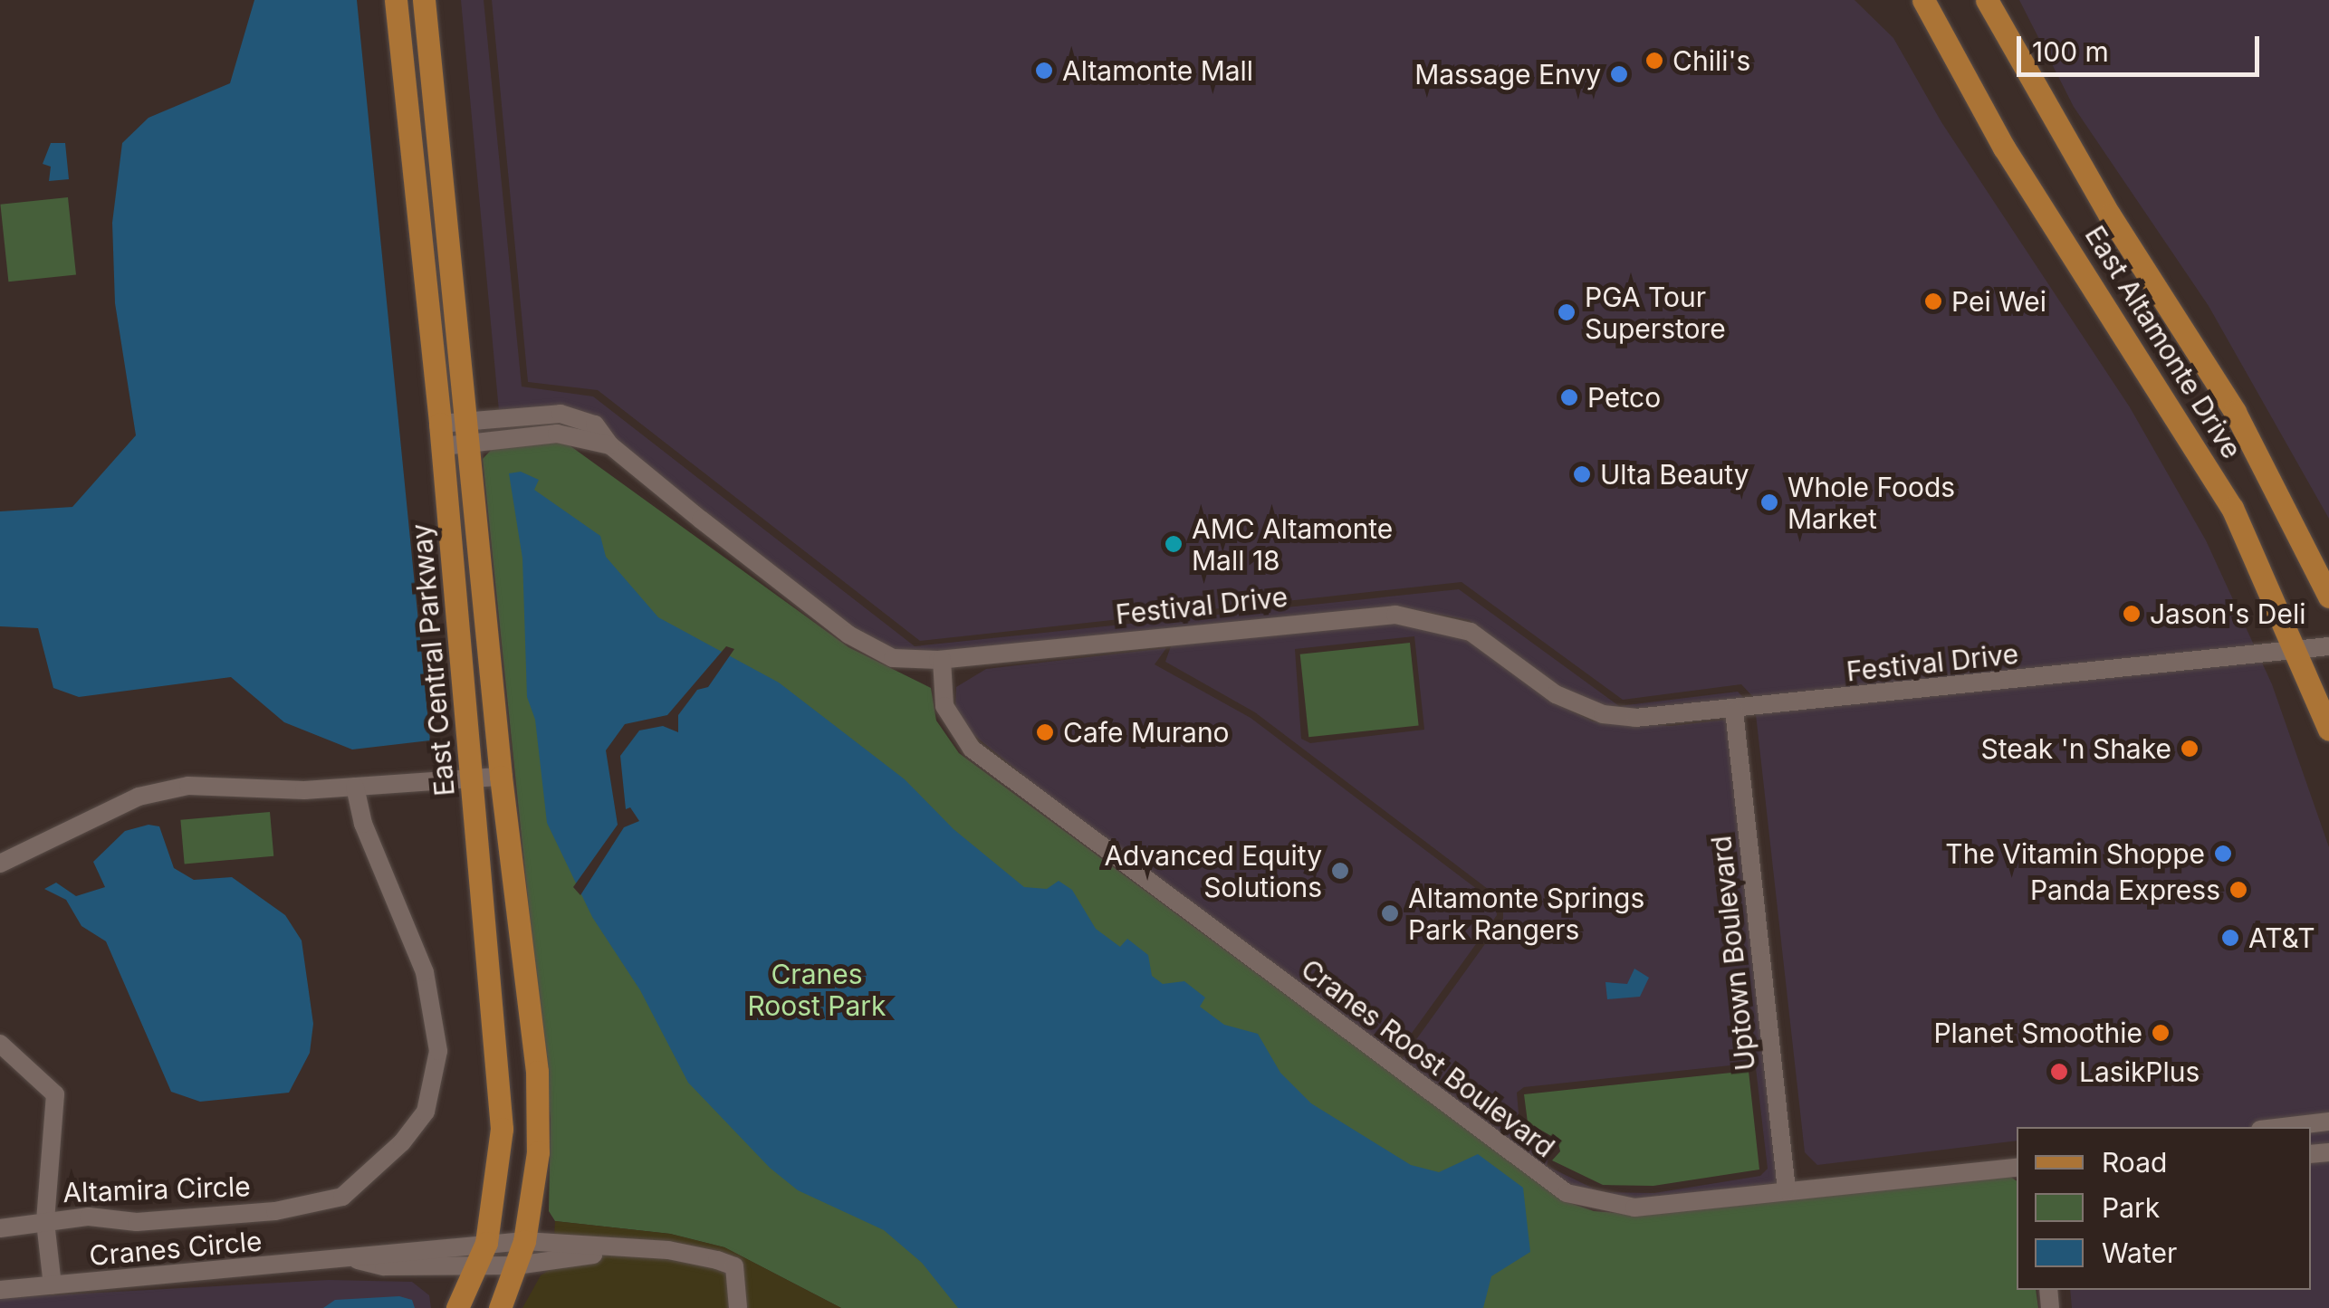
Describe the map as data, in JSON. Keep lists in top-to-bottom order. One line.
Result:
{"streets":{"main road":["East Altamonte Drive","East Central Parkway"],"street":["Festival Drive","Uptown Boulevard","Cranes Roost Boulevard","Altamira Circle","Cranes Circle"]},"crossings":[["East Altamonte Drive","Festival Drive"],["Festival Drive","East Central Parkway"],["Festival Drive","Uptown Boulevard"],["Festival Drive","Cranes Roost Boulevard"],["East Central Parkway","Cranes Circle"],["Uptown Boulevard","Cranes Roost Boulevard"]],"parks":["Cranes Roost Park"],"places":["Chili's","Altamonte Mall","Massage Envy","Pei Wei","PGA Tour Superstore","Petco","Ulta Beauty","Whole Foods Market","AMC Altamonte Mall 18","Jason's Deli","Cafe Murano","Steak 'n Shake","The Vitamin Shoppe","Advanced Equity Solutions","Panda Express","Altamonte Springs Park Rangers","AT&T","Planet Smoothie","LasikPlus"],"legend":["Road","Park","Water"],"scale_bar":"100 m"}
